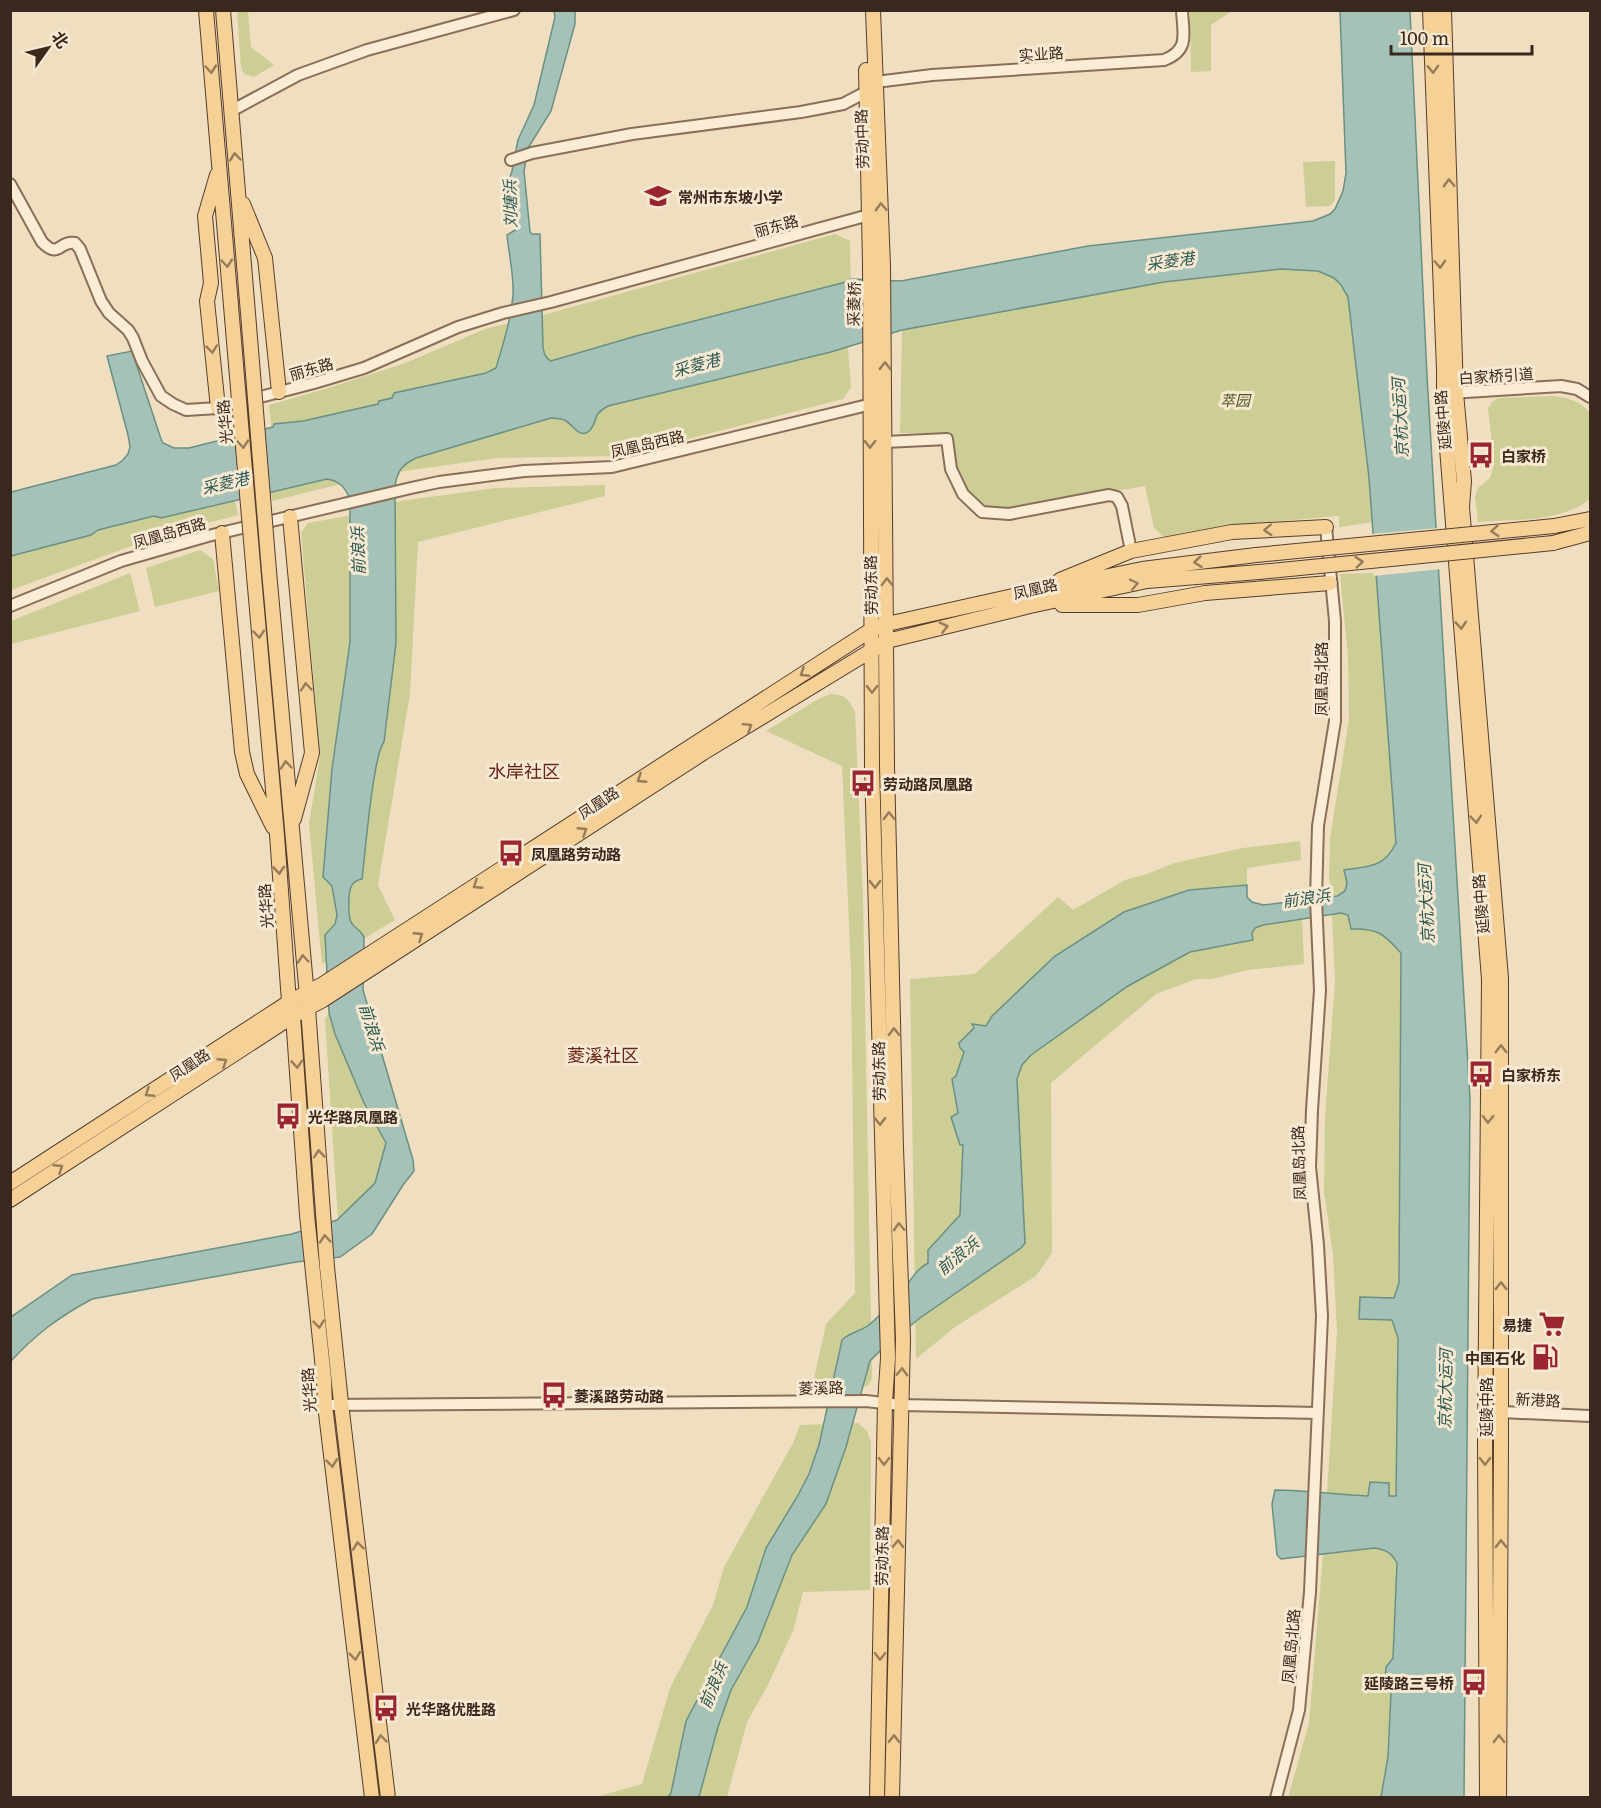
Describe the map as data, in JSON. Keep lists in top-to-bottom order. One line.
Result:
{"streets":{"main road":["劳动中路","采菱桥","延陵中路","光华路","劳动东路","凤凰路"],"street":["实业路","丽东路","白家桥引道","凤凰岛西路","凤凰岛北路","菱溪路","新港路"]},"crossings":[["实业路","劳动中路"],["劳动中路","丽东路"],["劳动中路","采菱桥"],["采菱桥","劳动东路"],["白家桥引道","延陵中路"],["延陵中路","新港路"],["光华路","凤凰路"],["光华路","菱溪路"],["凤凰岛西路","劳动东路"],["劳动东路","凤凰路"],["劳动东路","菱溪路"],["凤凰岛北路","菱溪路"]],"districts":["水岸社区","菱溪社区"],"water":["刘塘浜","采菱港","京杭大运河","前浪浜"],"parks":["萃园"],"places":{"school or university":["常州市东坡小学"],"bus stop":["白家桥","劳动路凤凰路","凤凰路劳动路","白家桥东","光华路凤凰路","菱溪路劳动路","延陵路三号桥","光华路优胜路"],"supermarket":["易捷"],"fuel station":["中国石化"]},"scale_bar":"100 m","north":"top right"}
